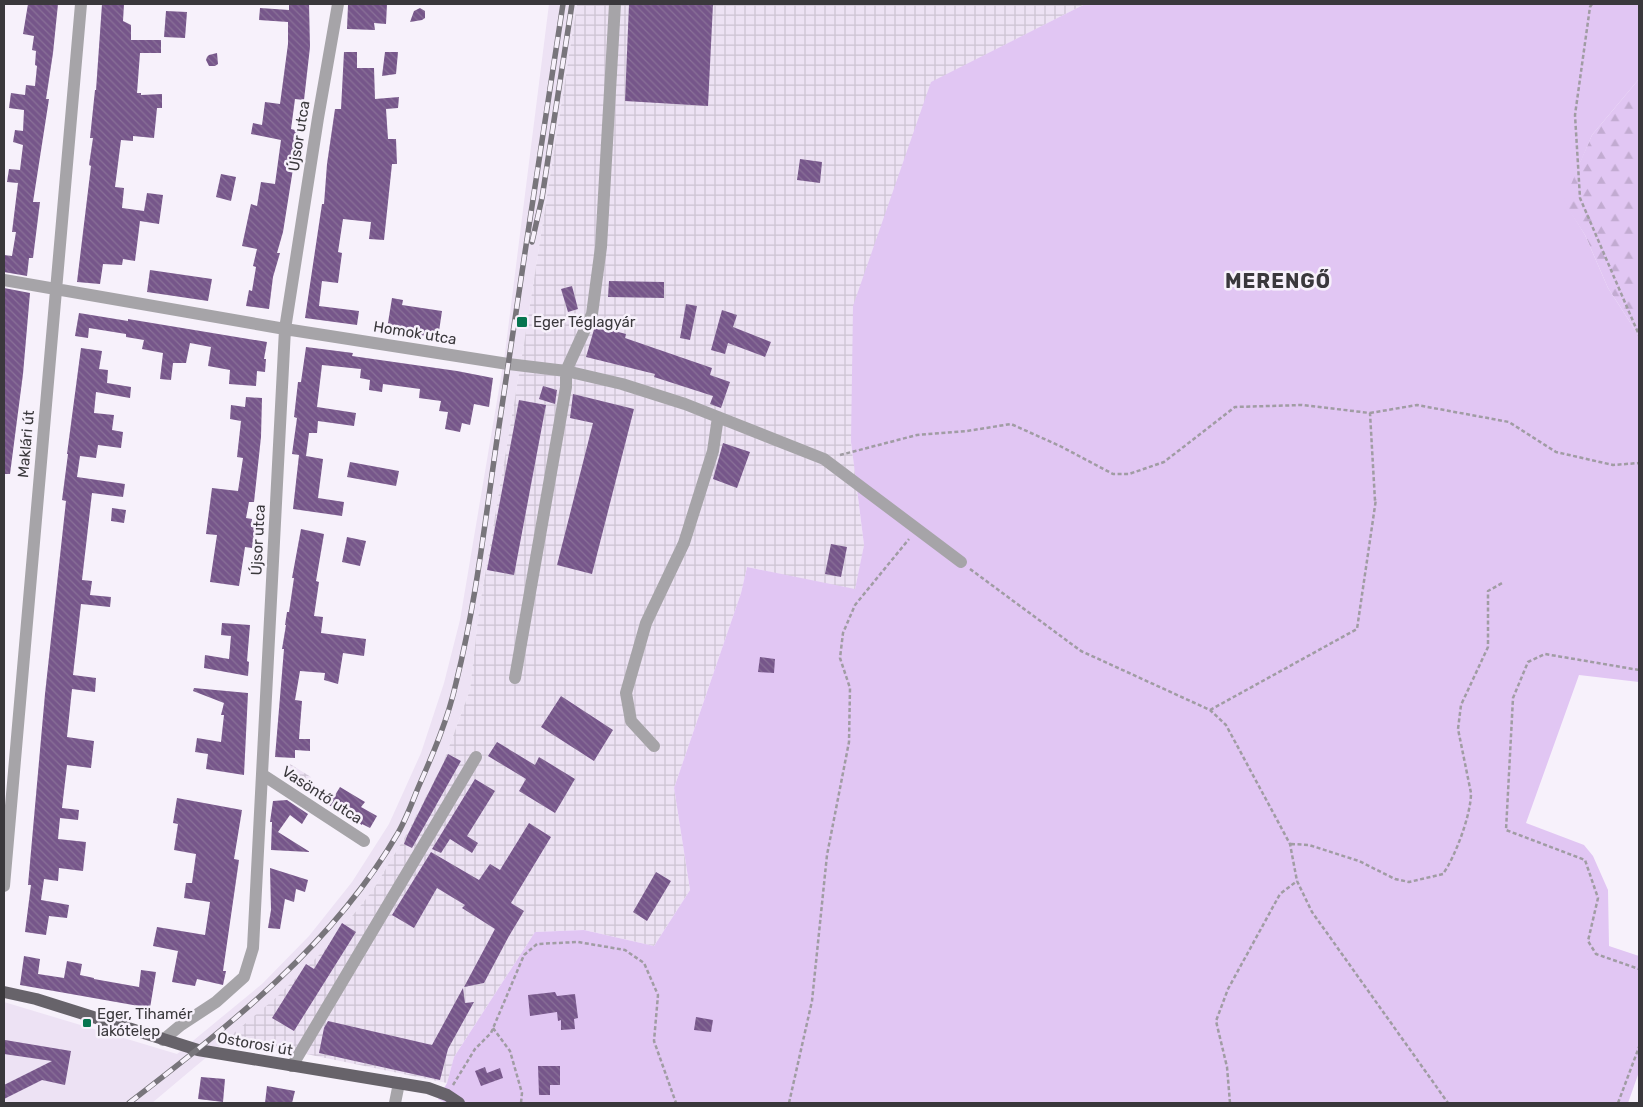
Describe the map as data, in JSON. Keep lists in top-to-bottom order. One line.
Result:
{"streets":{"main road":["Ostorosi út"],"street":["Újsor utca","Homok utca","Maklári út","Vasöntő utca"]},"crossings":[["Újsor utca","Homok utca"],["Újsor utca","Vasöntő utca"],["Újsor utca","Ostorosi út"],["Homok utca","Maklári út"]],"districts":["MERENGŐ"],"places":{"transit":["Eger Téglagyár","Eger, Tihamér lakótelep"]}}
